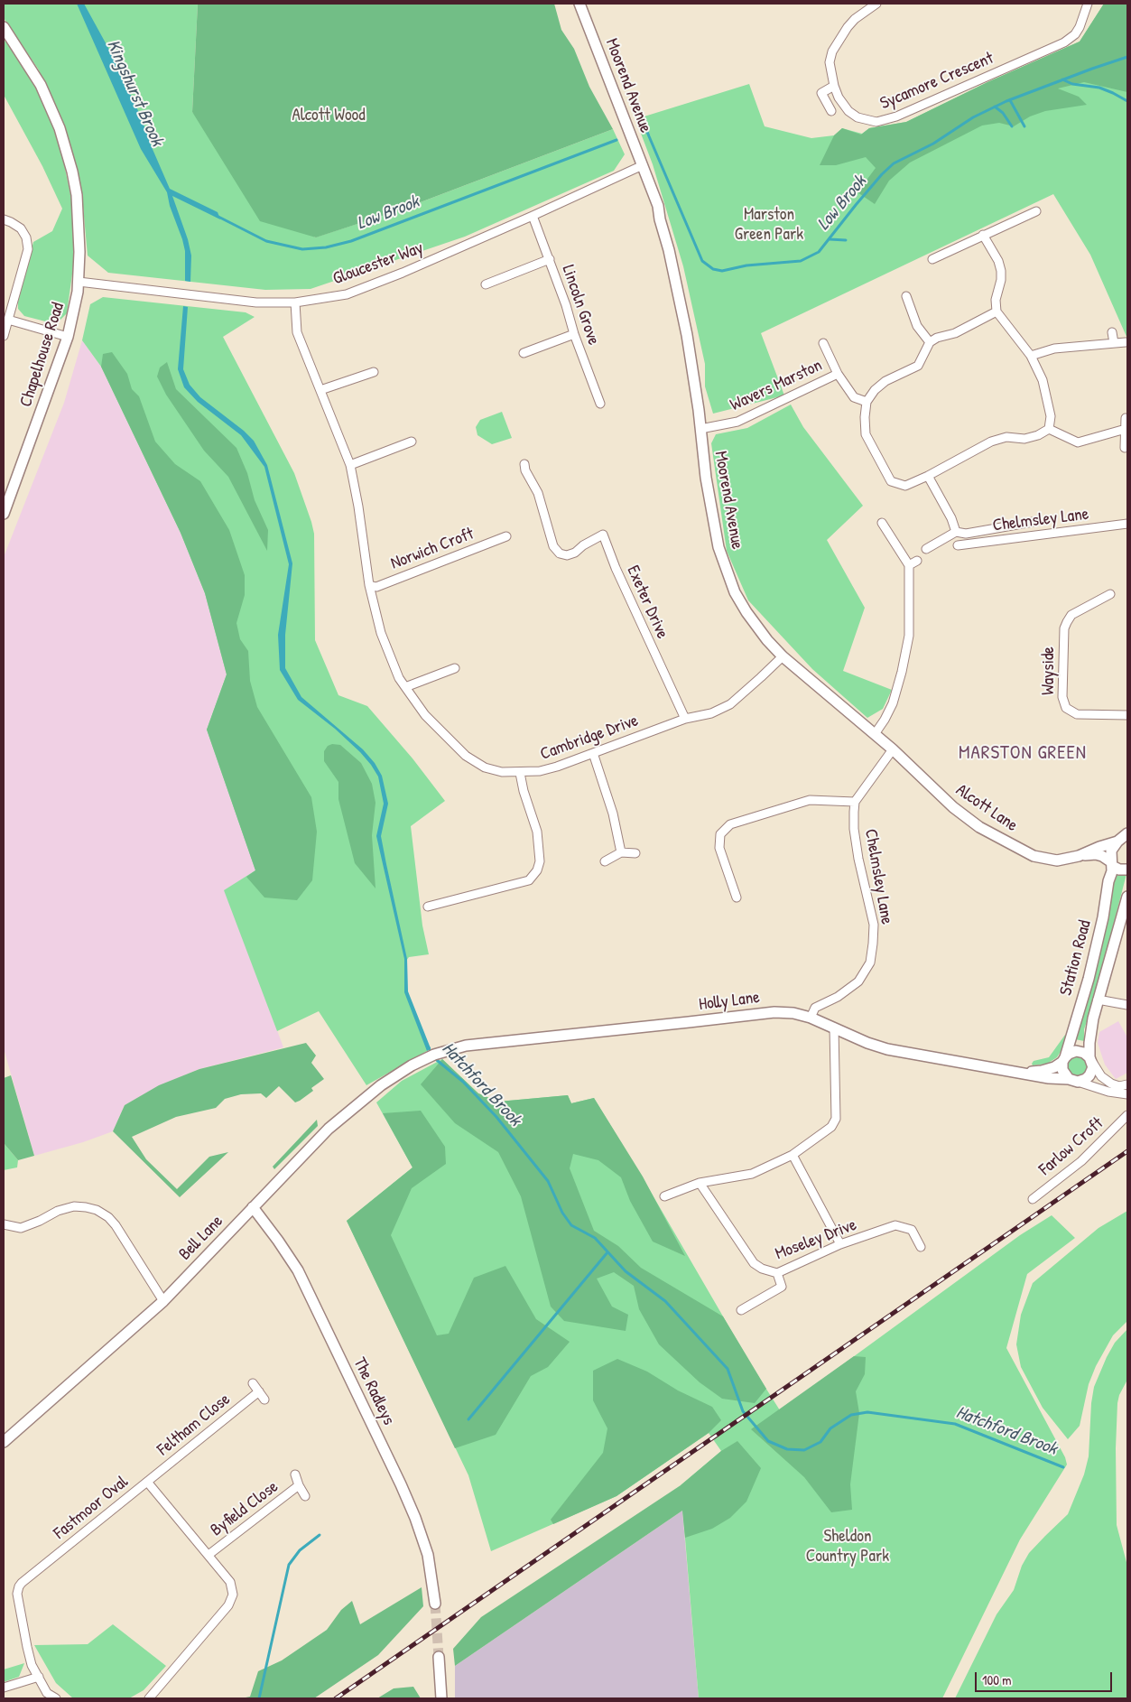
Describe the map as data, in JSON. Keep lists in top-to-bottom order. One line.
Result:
{"streets":{"street":["Sycamore Crescent","Moorend Avenue","Gloucester Way","Lincoln Grove","Chapelhouse Road","Wavers Marston","Chelmsley Lane","Norwich Croft","Exeter Drive","Wayside","Cambridge Drive","Alcott Lane","Station Road","Holly Lane","Farlow Croft","Bell Lane","Moseley Drive","The Radleys","Feltham Close","Fastmoor Oval","Byfield Close"]},"crossings":[["Moorend Avenue","Gloucester Way"],["Moorend Avenue","Wavers Marston"],["Moorend Avenue","Cambridge Drive"],["Moorend Avenue","Alcott Lane"],["Gloucester Way","Lincoln Grove"],["Gloucester Way","Chapelhouse Road"],["Gloucester Way","Cambridge Drive"],["Chelmsley Lane","Holly Lane"],["Norwich Croft","Cambridge Drive"],["Exeter Drive","Cambridge Drive"],["Station Road","Holly Lane"],["Holly Lane","Bell Lane"],["Bell Lane","The Radleys"],["Feltham Close","Fastmoor Oval"],["Fastmoor Oval","Byfield Close"]],"districts":["MARSTON GREEN"],"water":["Kingshurst Brook","Low Brook","Hatchford Brook"],"parks":["Alcott Wood","Marston Green Park","Sheldon Country Park"],"scale_bar":"100 m"}
